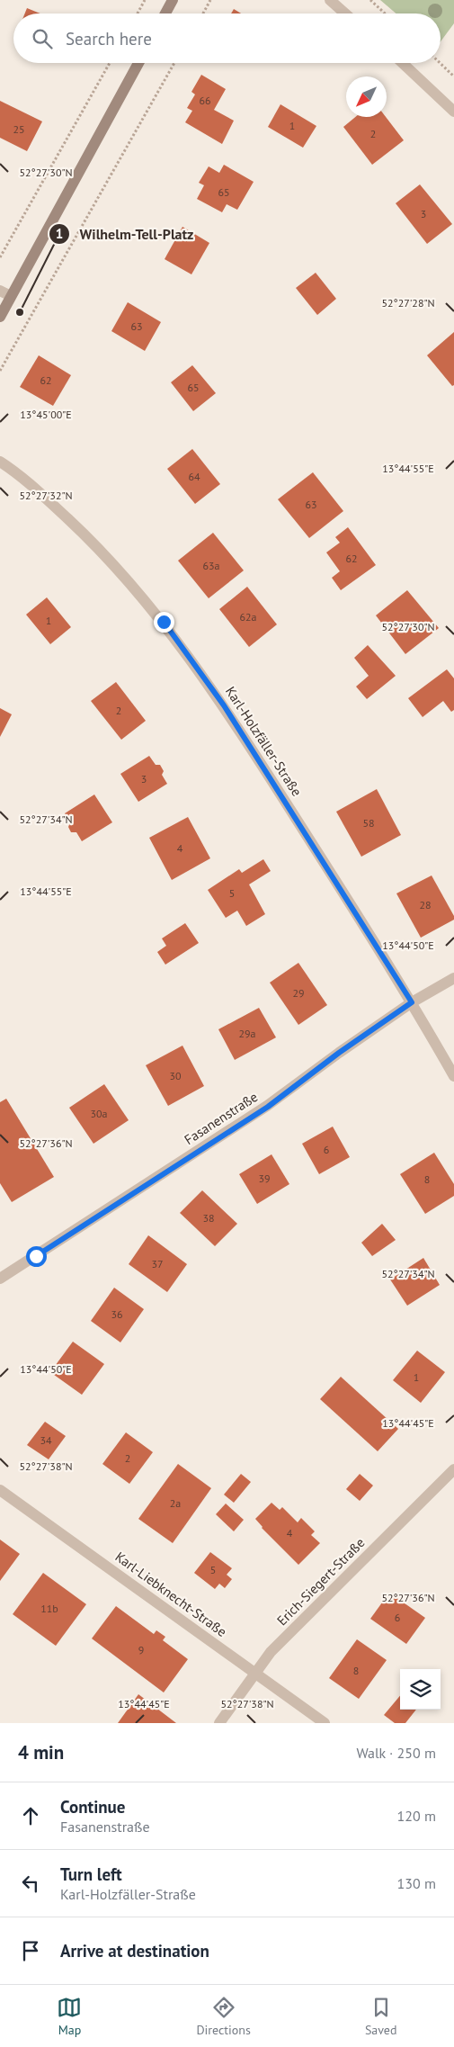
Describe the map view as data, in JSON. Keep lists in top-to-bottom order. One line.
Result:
{"streets":{"street":["Karl-Holzfäller-Straße","Fasanenstraße","Erich-Siegert-Straße","Karl-Liebknecht-Straße"]},"crossings":[["Karl-Holzfäller-Straße","Fasanenstraße"],["Erich-Siegert-Straße","Karl-Liebknecht-Straße"]],"places":["Wilhelm-Tell-Platz"],"house_numbers":["66","1","25","2","65","3","63","62","65","64","63","62","63a","62a","1","2","3","58","4","5","28","29","29a","30","30a","6","39","8","38","37","36","1","34","2","2a","4","5","11b","6","9","8"],"north":"bottom left","page":{"search":"Search here","heading":["4 min","Walk · 250 m"],"list":[["Continue","Fasanenstraße","120 m"],["Turn left","Karl-Holzfäller-Straße","130 m"],"Arrive at destination"],"nav":["Map","Directions","Saved"]},"coordinates":["52°27'30\"N","52°27'28\"N","13°45'00\"E","13°44'55\"E","52°27'32\"N","52°27'34\"N","13°44'50\"E","52°27'36\"N","13°44'45\"E","52°27'38\"N"]}
